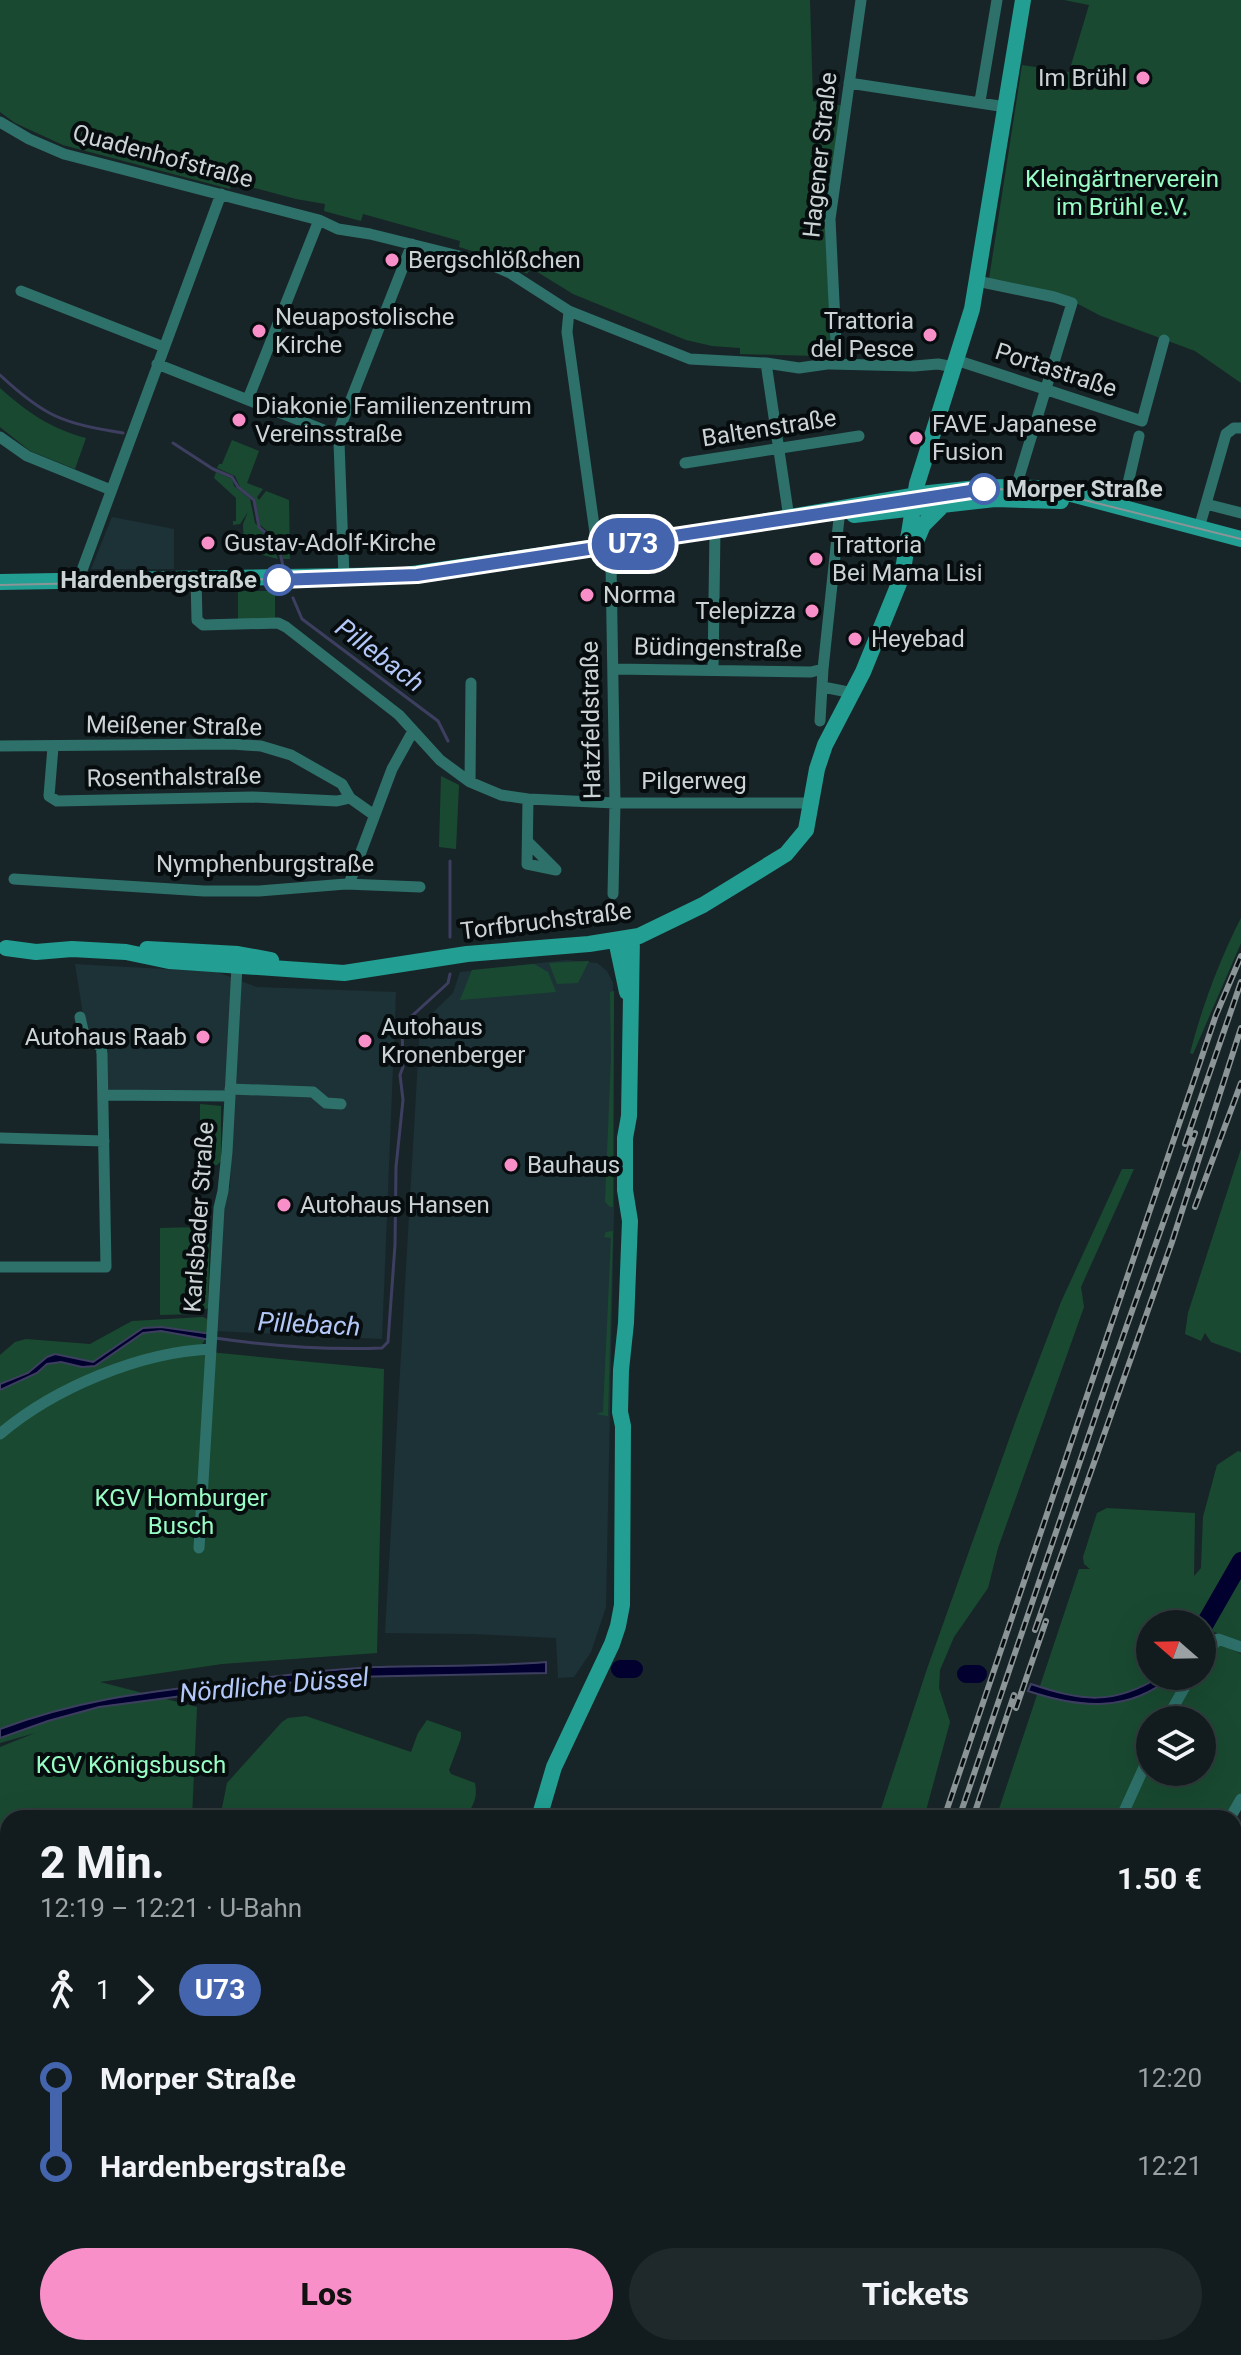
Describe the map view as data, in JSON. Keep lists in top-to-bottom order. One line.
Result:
{"streets":{"main road":["Torfbruchstraße"],"street":["Hagener Straße","Quadenhofstraße","Portastraße","Baltenstraße","Büdingenstraße","Hatzfeldstraße","Meißener Straße","Rosenthalstraße","Pilgerweg","Nymphenburgstraße","Karlsbader Straße"]},"crossings":[["Hagener Straße","Quadenhofstraße"],["Quadenhofstraße","Portastraße"],["Quadenhofstraße","Hatzfeldstraße"],["Büdingenstraße","Hatzfeldstraße"],["Hatzfeldstraße","Pilgerweg"],["Meißener Straße","Rosenthalstraße"],["Pilgerweg","Torfbruchstraße"],["Torfbruchstraße","Karlsbader Straße"]],"water":["Pillebach","Nördliche Düssel"],"parks":["Kleingärtnerverein im Brühl e.V.","KGV Homburger Busch","KGV Königsbusch"],"places":["Im Brühl","Bergschlößchen","Neuapostolische Kirche","Trattoria del Pesce","Diakonie Familienzentrum Vereinsstraße","FAVE Japanese Fusion","Morper Straße","Gustav-Adolf-Kirche","Trattoria Bei Mama Lisi","Hardenbergstraße","Norma","Telepizza","Heyebad","Autohaus Raab","Autohaus Kronenberger","Bauhaus","Autohaus Hansen"],"lines":["metro line U73"],"north":"left","page":{"on_map":"U73","heading":["2 Min.","12:19 – 12:21 · U-Bahn","1.50 €"],"legs":["1","U73"],"list":[{"name":"Morper Straße","value":"12:20"},{"name":"Hardenbergstraße","value":"12:21"}],"buttons":["Los","Tickets"]}}
